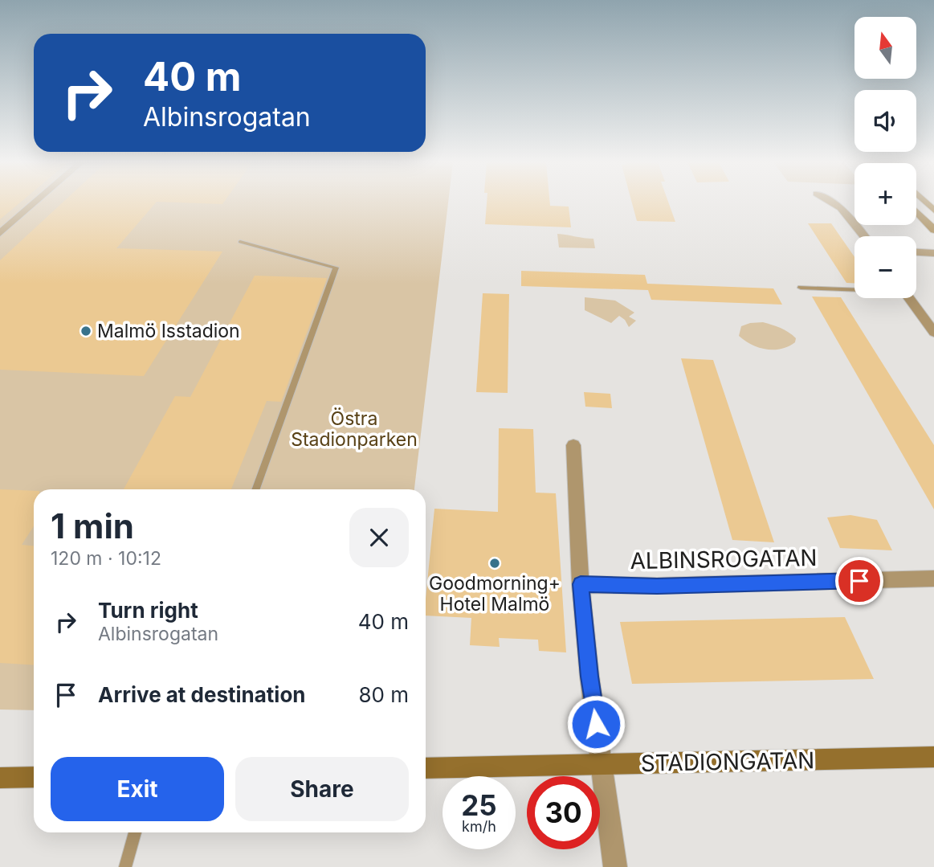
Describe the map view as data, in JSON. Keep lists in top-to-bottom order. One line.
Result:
{"streets":{"main road":["STADIONGATAN"],"street":["ALBINSROGATAN"]},"parks":["Östra Stadionparken"],"places":["Malmö Isstadion","Goodmorning+ Hotel Malmö"],"north":"top","page":{"map_buttons":["+","−"],"turn":["40 m","Albinsrogatan"],"heading":["1 min","120 m · 10:12"],"list":[{"name":"Turn right","note":"Albinsrogatan","value":"40 m"},{"name":"Arrive at destination","value":"80 m"}],"buttons":["Exit","Share"],"speed":"25 km/h","limit":"30"}}
